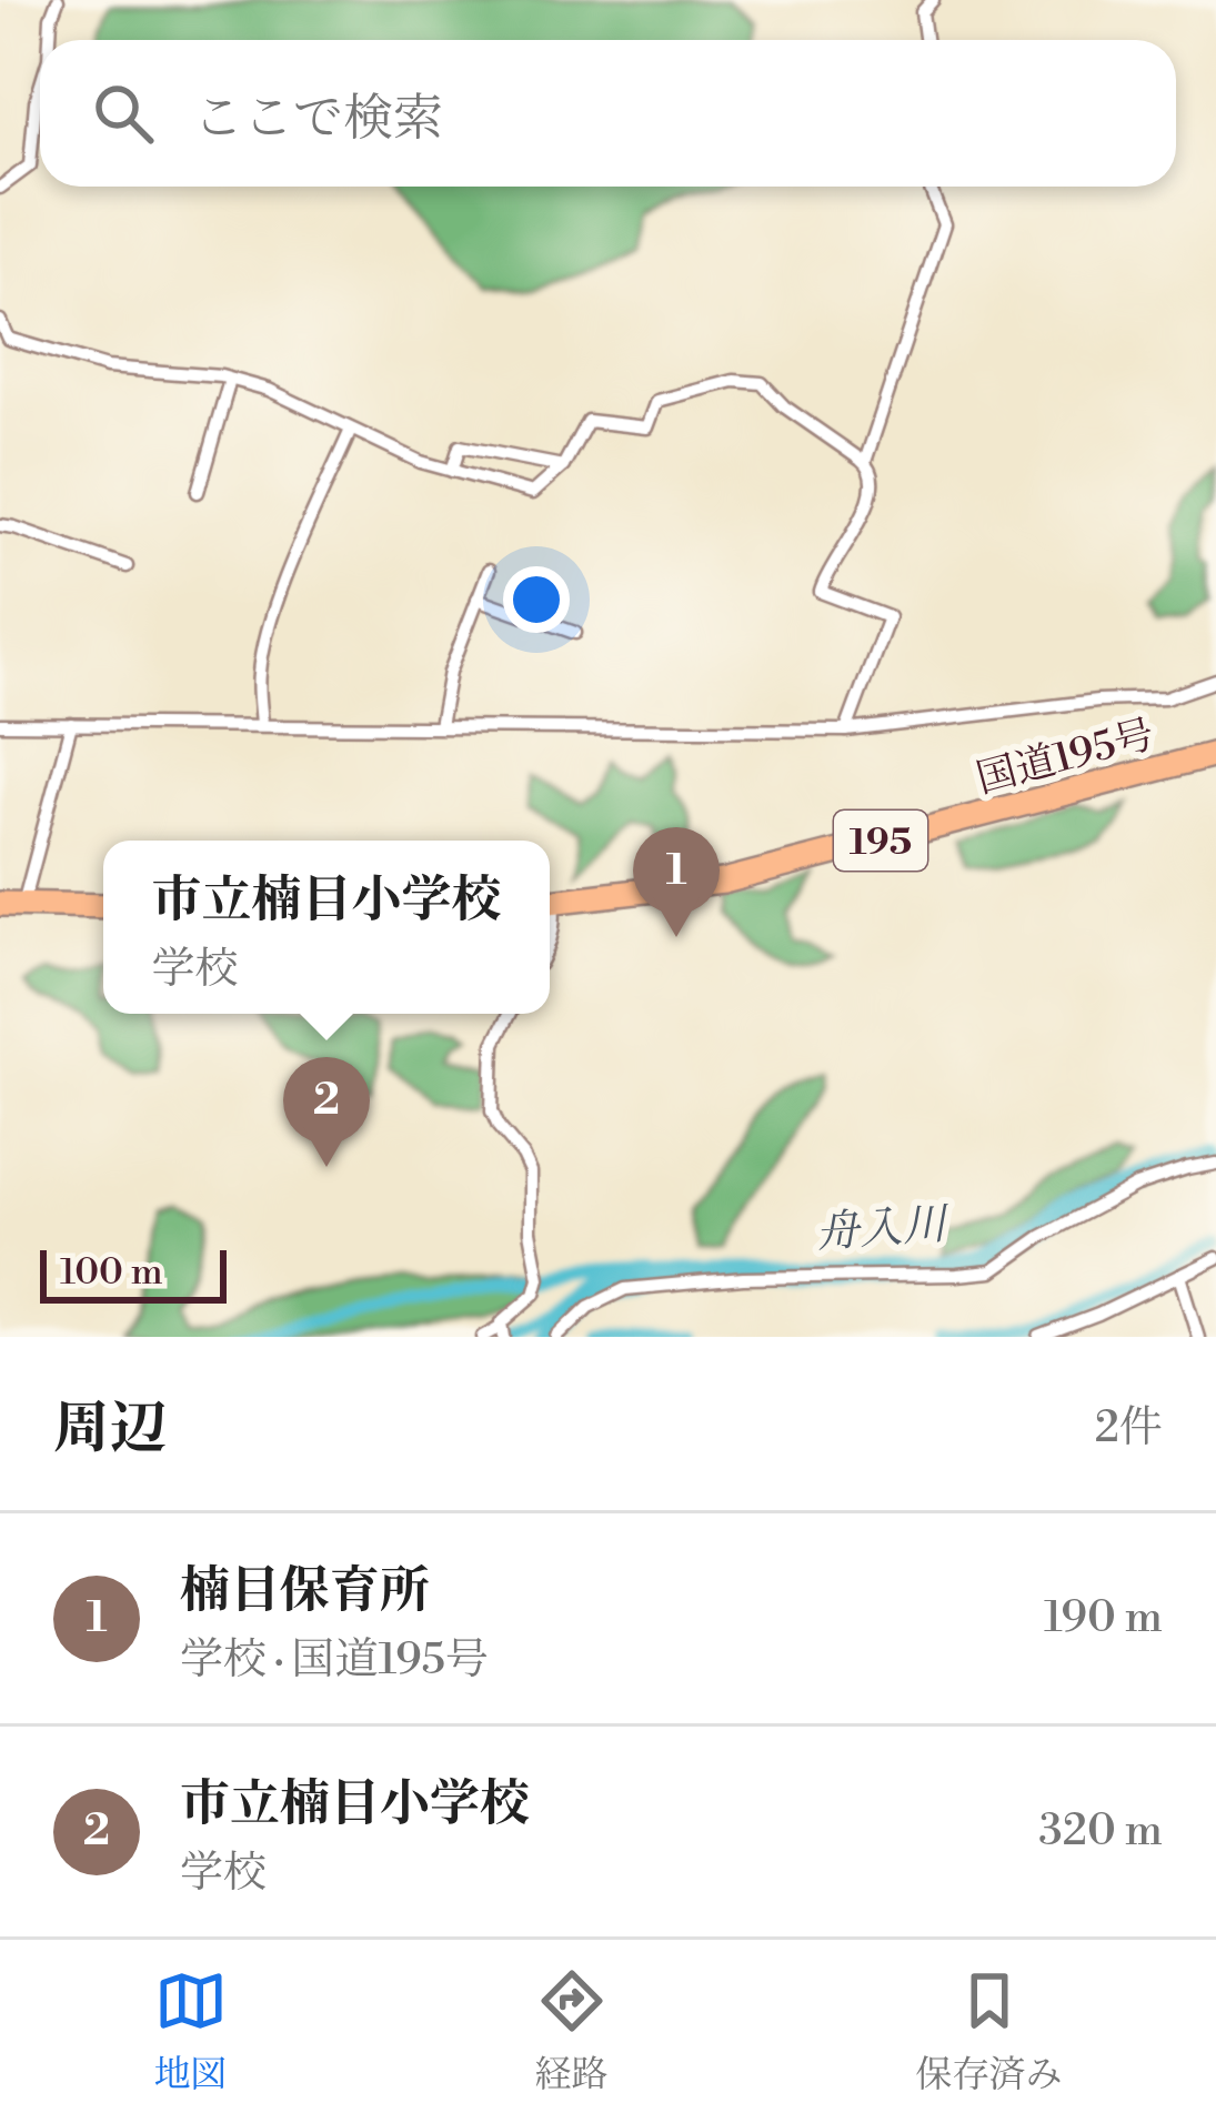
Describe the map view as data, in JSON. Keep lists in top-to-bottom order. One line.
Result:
{"streets":{"highway":["国道195号","195"]},"water":["舟入川"],"scale_bar":"100 m","page":{"search":"ここで検索","pins":["1","2"],"popup":["市立楠目小学校","学校"],"scale":"100 m","heading":["周辺","2件"],"list":[{"mark":"1","name":"楠目保育所","note":"学校 · 国道195号","value":"190 m"},{"mark":"2","name":"市立楠目小学校","note":"学校","value":"320 m"}],"nav":["地図","経路","保存済み"]}}
